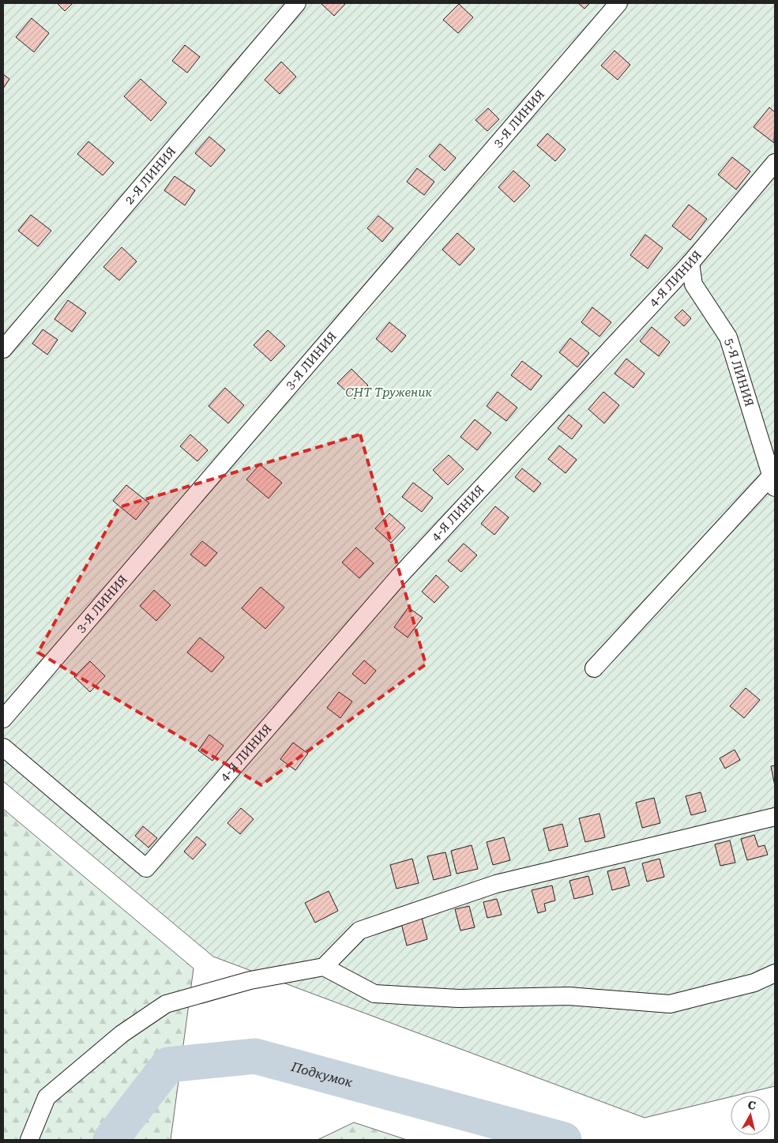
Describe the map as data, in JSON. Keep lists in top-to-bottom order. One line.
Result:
{"streets":{"street":["3-Я ЛИНИЯ","2-Я ЛИНИЯ","4-Я ЛИНИЯ","5-Я ЛИНИЯ"]},"crossings":[["4-Я ЛИНИЯ","5-Я ЛИНИЯ"]],"water":["Подкумок"],"parks":["СНТ Труженик"],"north":"top"}
